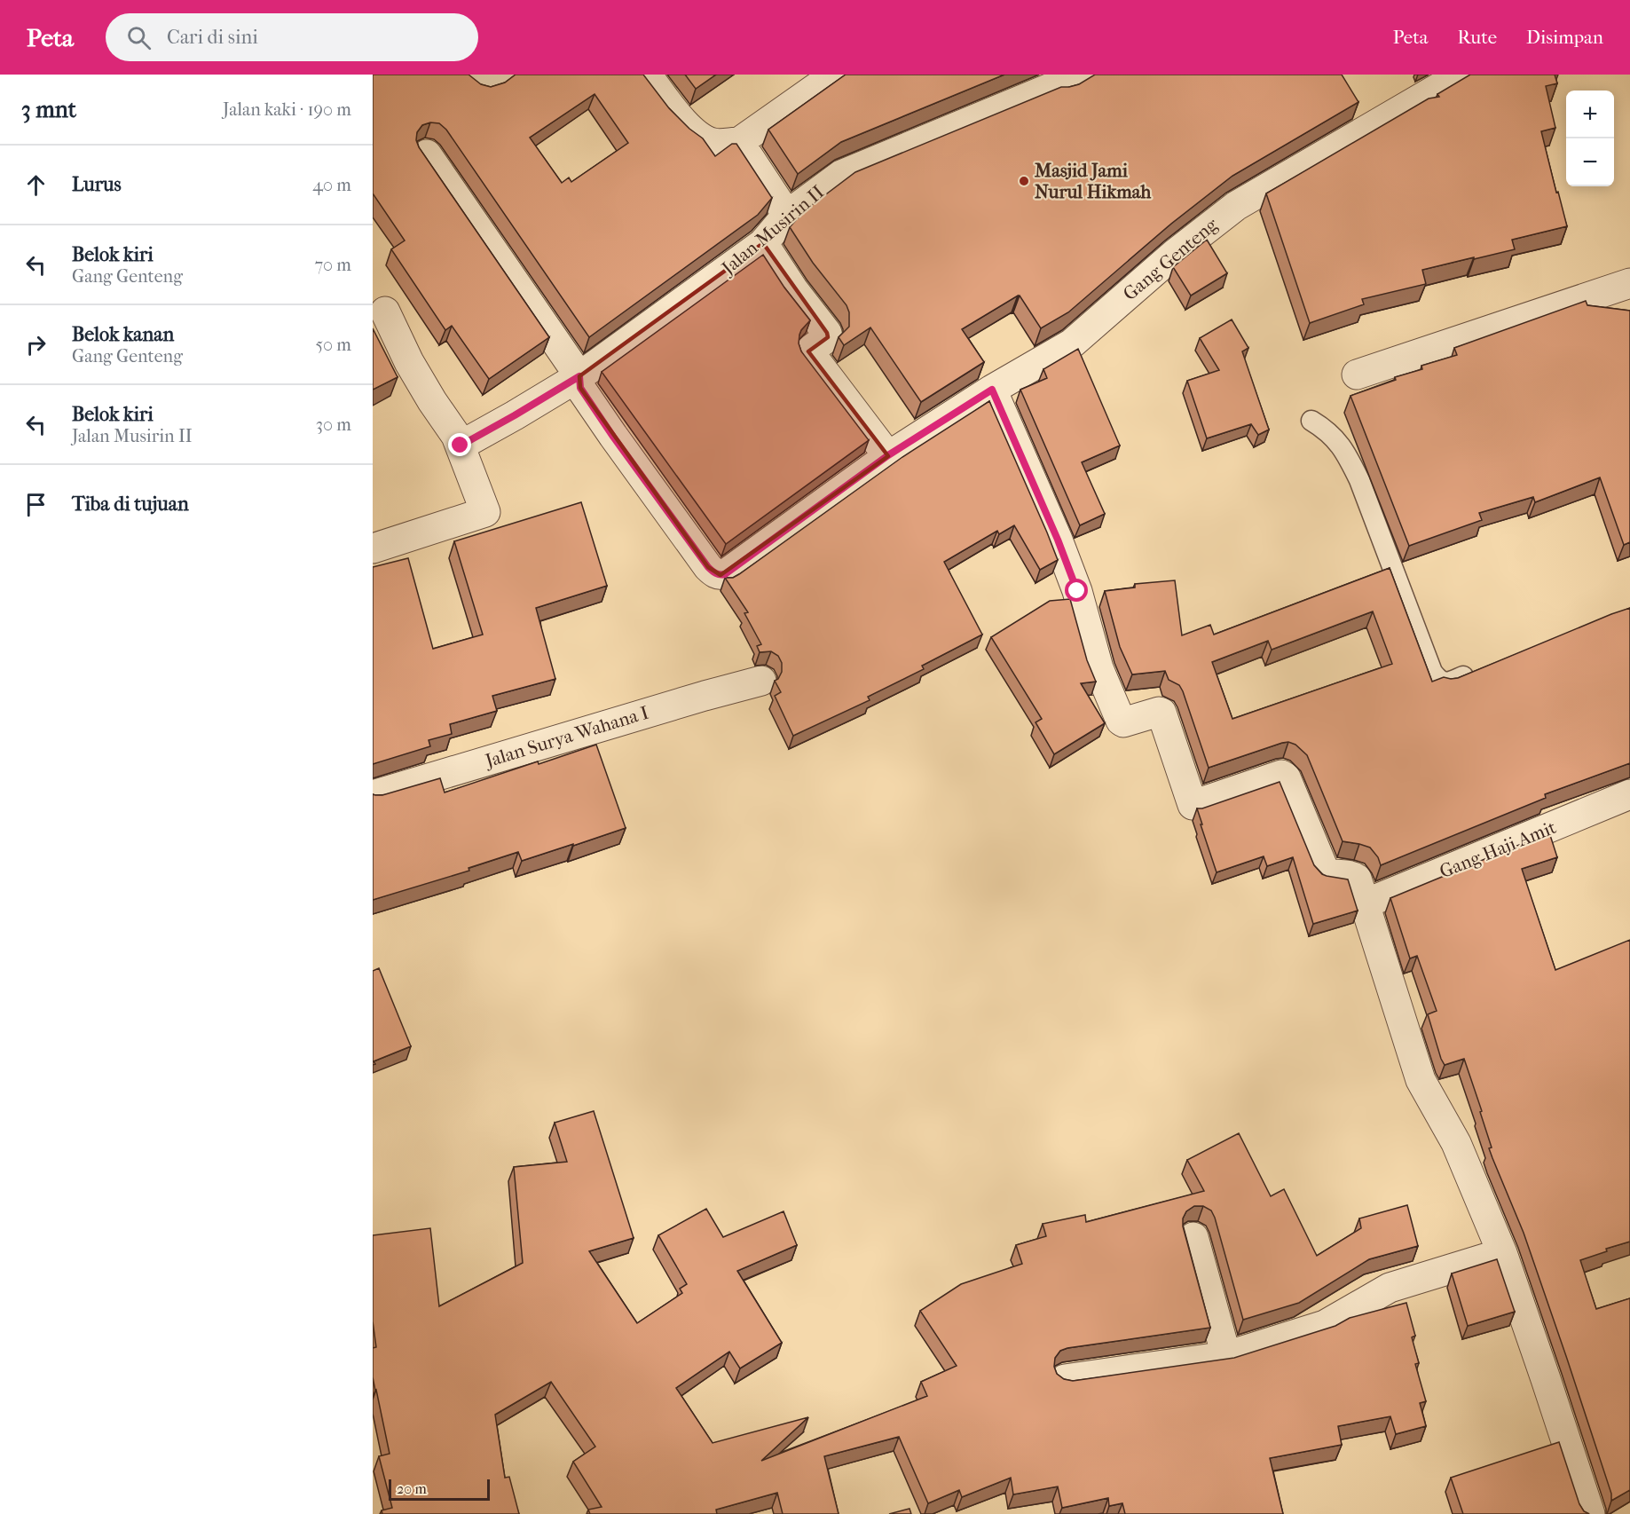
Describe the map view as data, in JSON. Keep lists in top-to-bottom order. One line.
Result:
{"streets":{"street":["Jalan Musirin II","Gang Genteng","Jalan Surya Wahana I","Gang Haji Amit"]},"crossings":[["Jalan Musirin II","Gang Genteng"]],"places":["Masjid Jami Nurul Hikmah"],"scale_bar":"20 m","page":{"header":"Peta","search":"Cari di sini","nav":["Peta","Rute","Disimpan"],"heading":["3 mnt","Jalan kaki · 190 m"],"map_buttons":["+","−"],"list":[["Lurus","40 m"],["Belok kiri","Gang Genteng","70 m"],["Belok kanan","Gang Genteng","50 m"],["Belok kiri","Jalan Musirin II","30 m"],"Tiba di tujuan"],"scale":"20 m"}}
